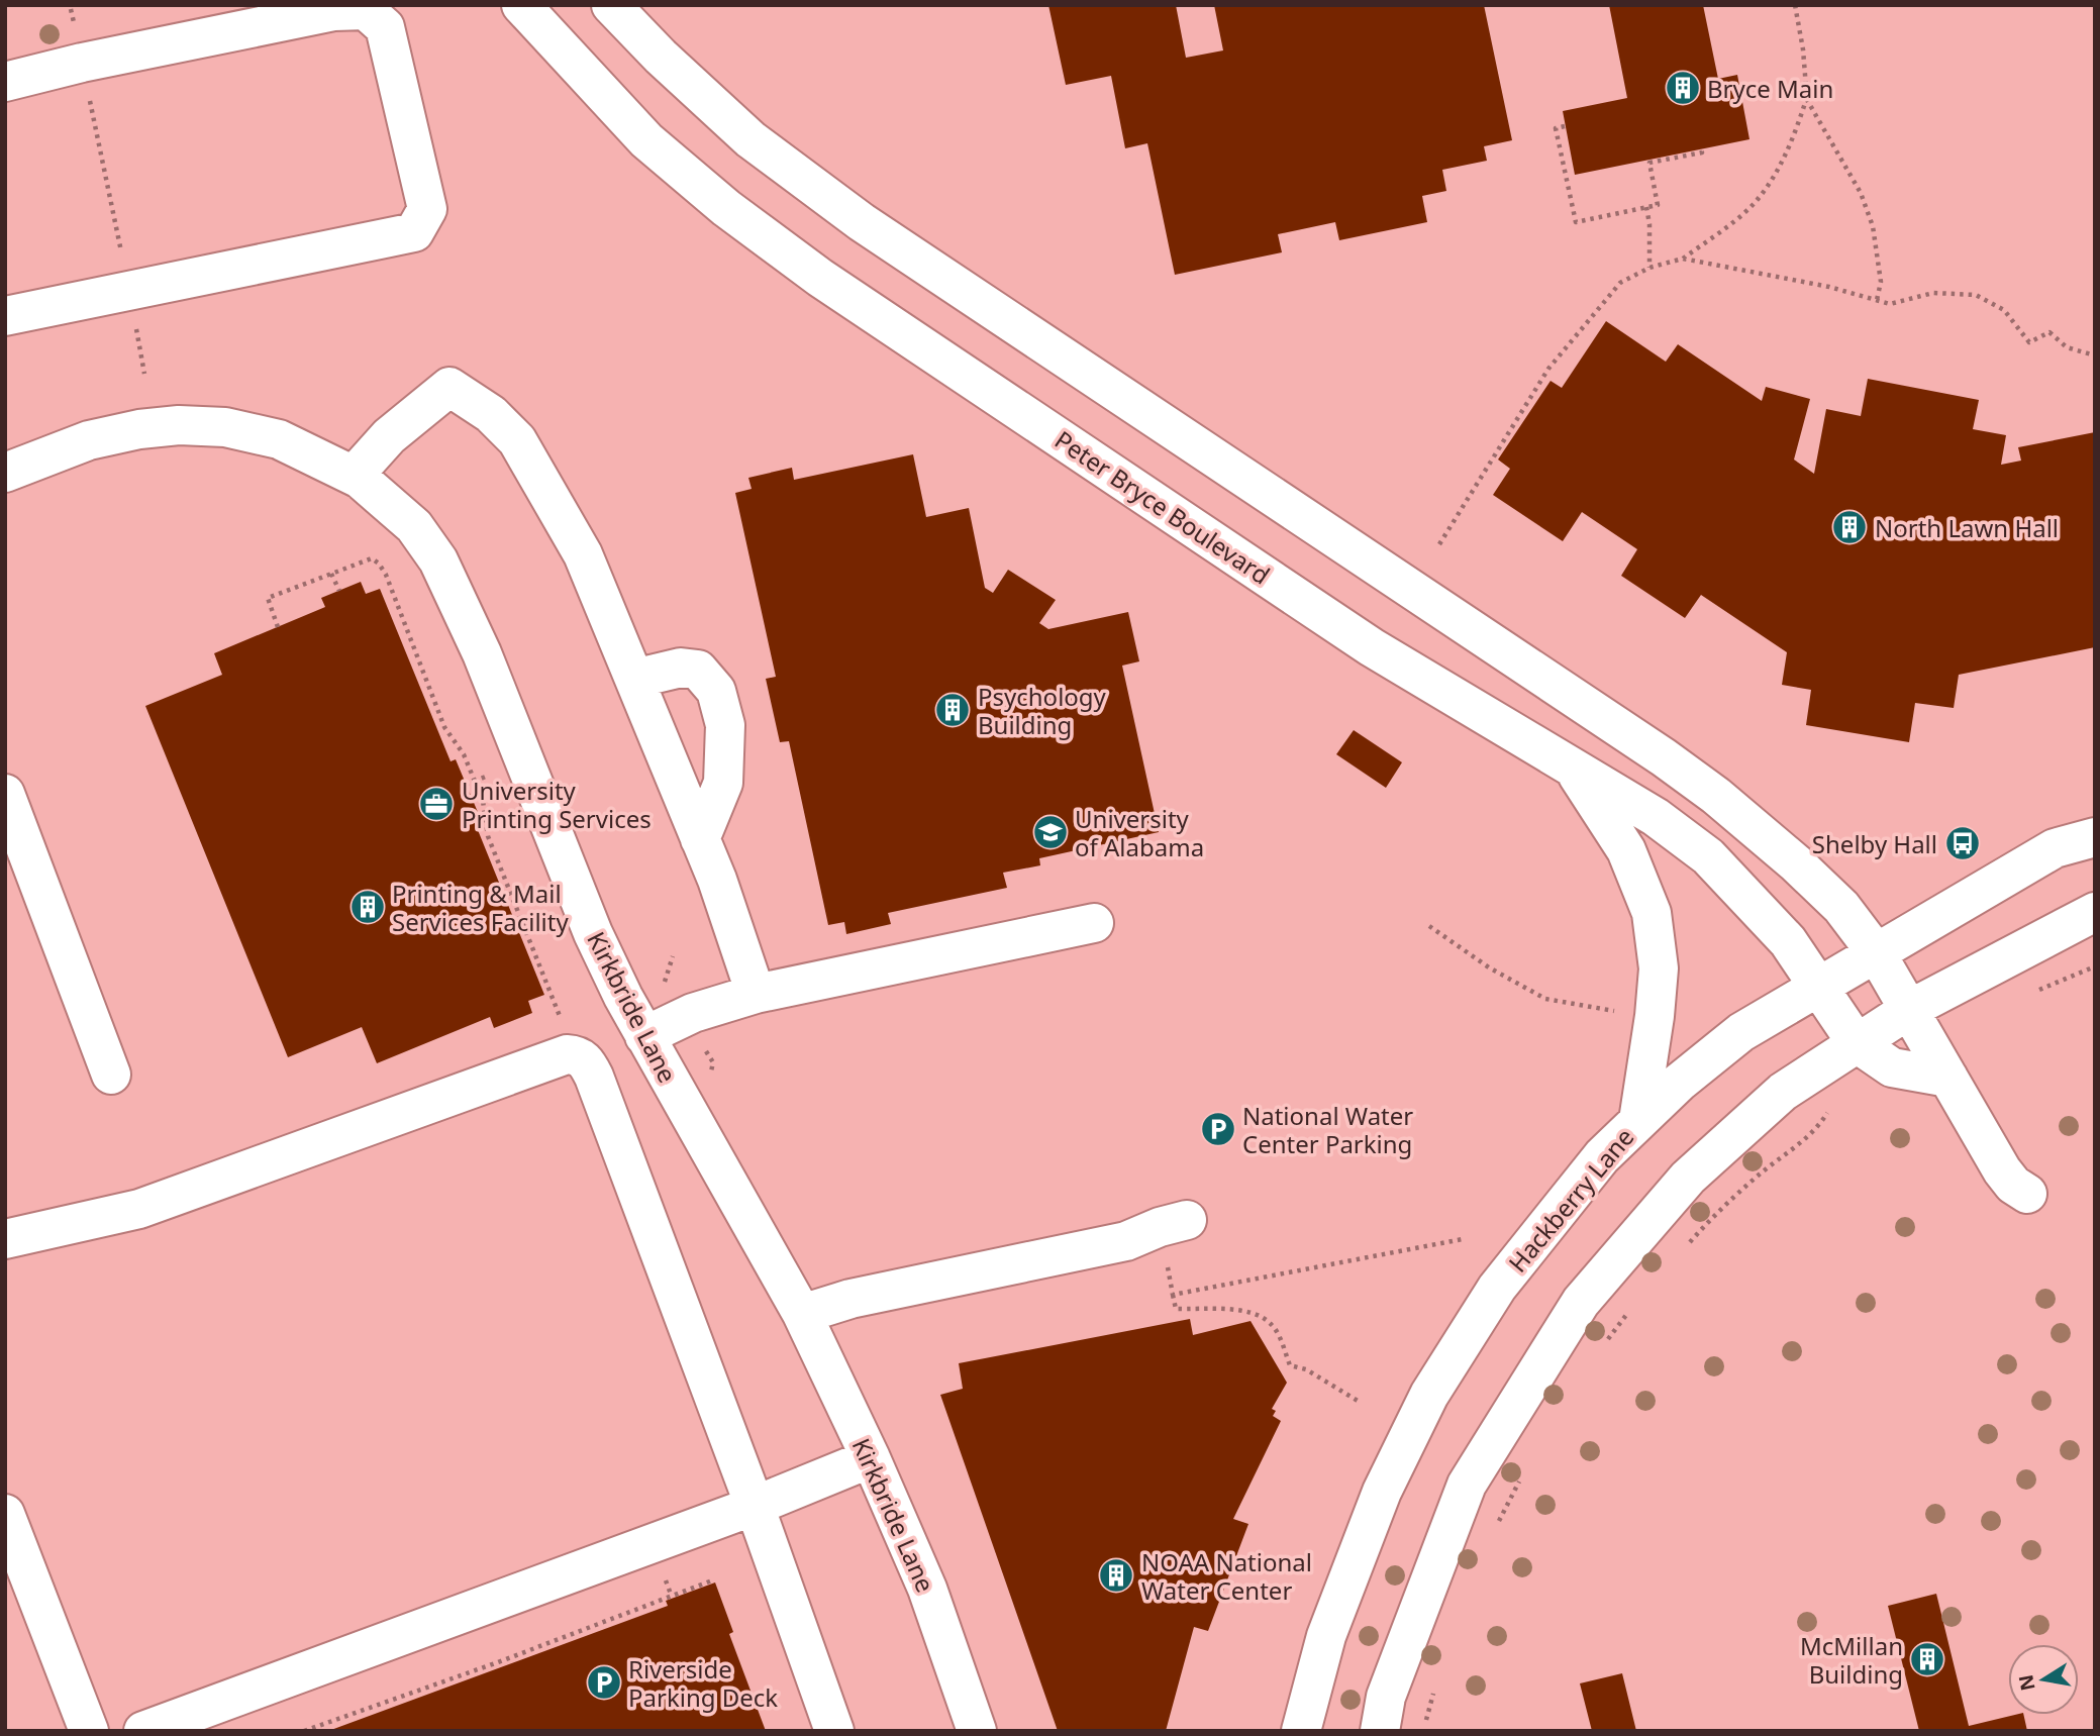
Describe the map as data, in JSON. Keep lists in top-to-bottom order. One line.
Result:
{"streets":{"street":["Peter Bryce Boulevard","Kirkbride Lane","Hackberry Lane"]},"crossings":[["Peter Bryce Boulevard","Hackberry Lane"]],"places":{"building":["Bryce Main","North Lawn Hall","Psychology Building","Printing & Mail Services Facility","NOAA National Water Center","McMillan Building"],"office":["University Printing Services"],"school or university":["University of Alabama"],"bus stop":["Shelby Hall"],"parking":["National Water Center Parking","Riverside Parking Deck"]},"north":"left"}
